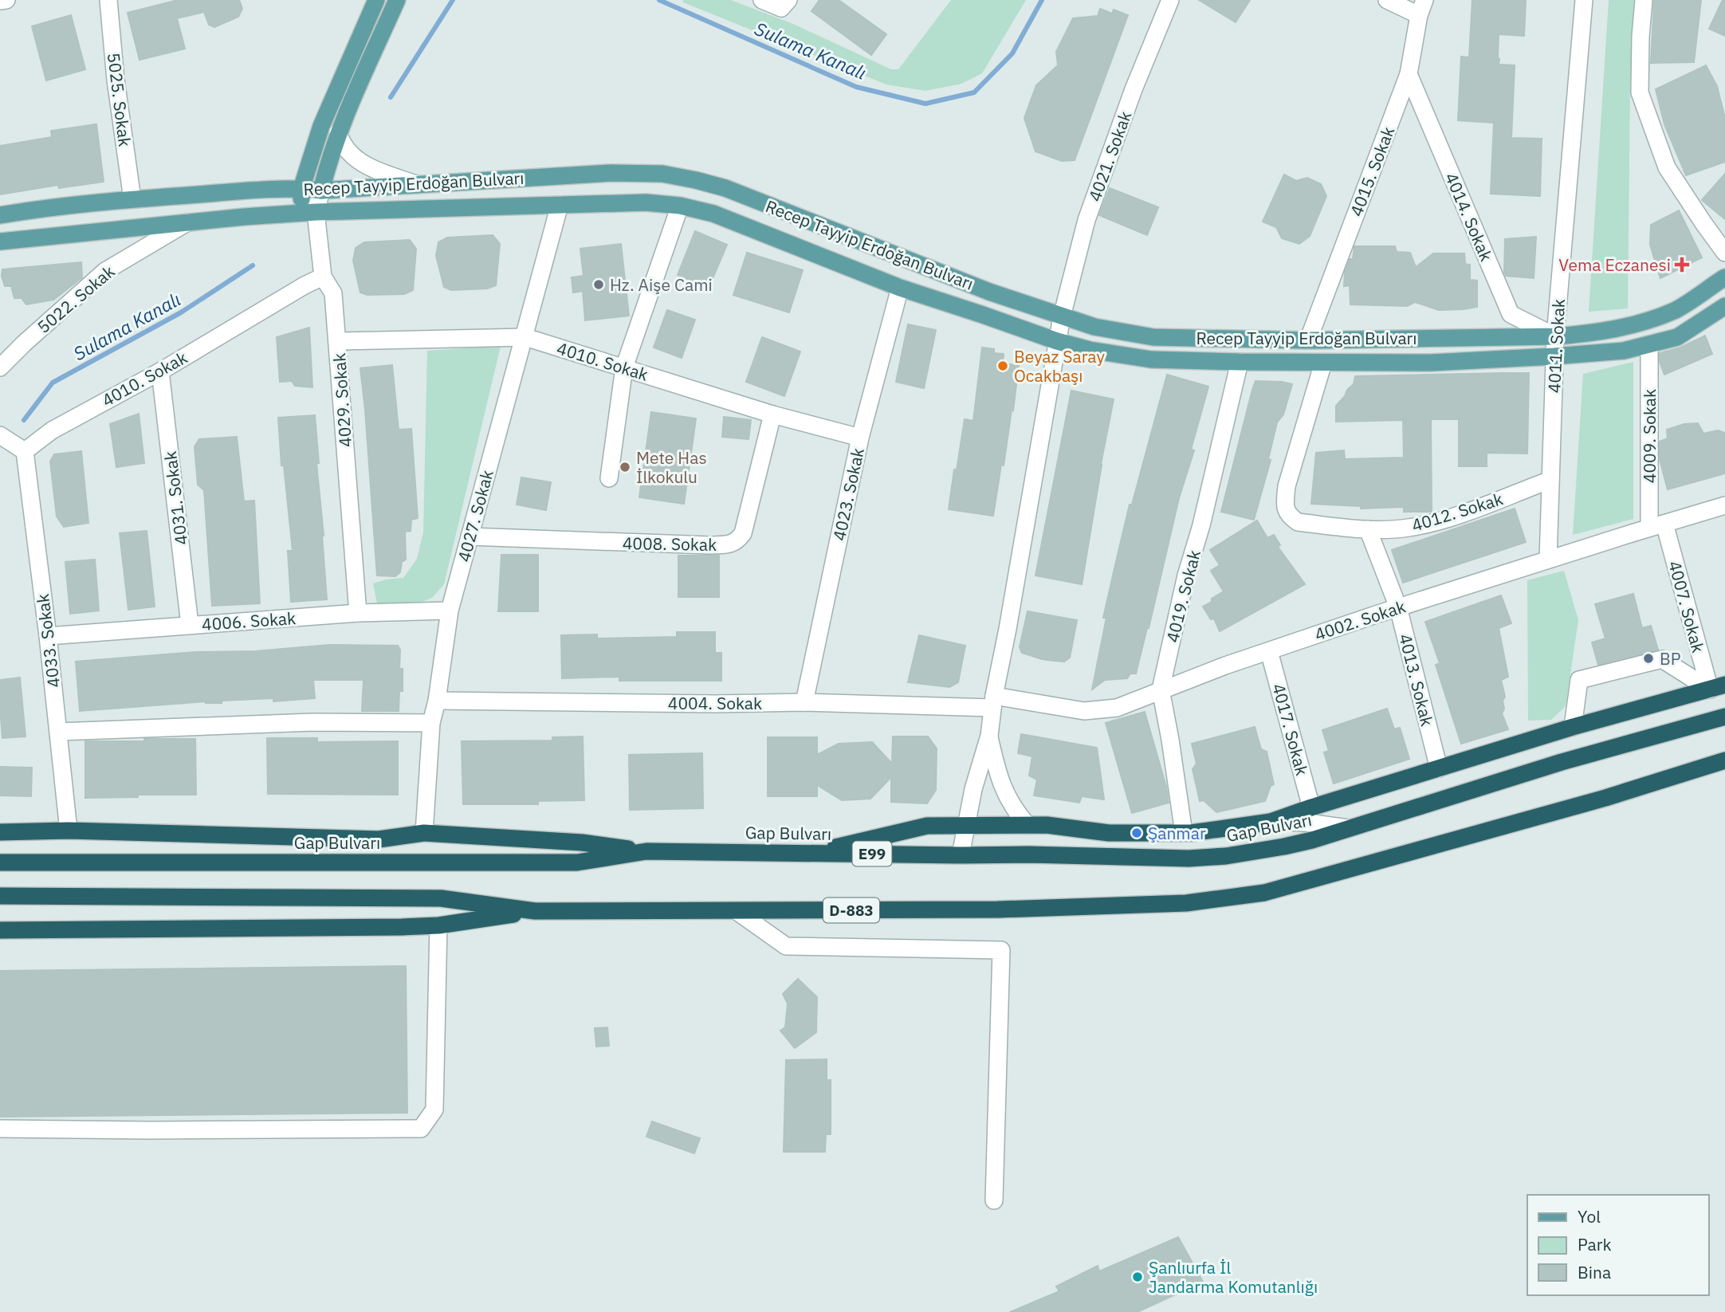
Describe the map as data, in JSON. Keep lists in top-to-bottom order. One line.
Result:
{"streets":{"highway":["Gap Bulvarı","E99","D-883"],"main road":["Recep Tayyip Erdoğan Bulvarı"],"street":["5025. Sokak","4021. Sokak","4015. Sokak","4014. Sokak","5022. Sokak","4011. Sokak","4010. Sokak","4029. Sokak","4009. Sokak","4023. Sokak","4031. Sokak","4012. Sokak","4027. Sokak","4008. Sokak","4019. Sokak","4007. Sokak","4002. Sokak","4006. Sokak","4033. Sokak","4013. Sokak","4004. Sokak","4017. Sokak"]},"crossings":[["5025. Sokak","Recep Tayyip Erdoğan Bulvarı"],["4021. Sokak","Recep Tayyip Erdoğan Bulvarı"],["4021. Sokak","4002. Sokak"],["4021. Sokak","4004. Sokak"],["4015. Sokak","Recep Tayyip Erdoğan Bulvarı"],["4015. Sokak","4014. Sokak"],["Recep Tayyip Erdoğan Bulvarı","4014. Sokak"],["Recep Tayyip Erdoğan Bulvarı","5022. Sokak"],["Recep Tayyip Erdoğan Bulvarı","4011. Sokak"],["Recep Tayyip Erdoğan Bulvarı","4029. Sokak"],["Recep Tayyip Erdoğan Bulvarı","4009. Sokak"],["Recep Tayyip Erdoğan Bulvarı","4023. Sokak"],["Recep Tayyip Erdoğan Bulvarı","4012. Sokak"],["Recep Tayyip Erdoğan Bulvarı","4027. Sokak"],["Recep Tayyip Erdoğan Bulvarı","4019. Sokak"],["4014. Sokak","4011. Sokak"],["4011. Sokak","4012. Sokak"],["4011. Sokak","4002. Sokak"],["4010. Sokak","4029. Sokak"],["4010. Sokak","4023. Sokak"],["4010. Sokak","4031. Sokak"],["4010. Sokak","4027. Sokak"],["4010. Sokak","4008. Sokak"],["4010. Sokak","4033. Sokak"],["4029. Sokak","4006. Sokak"],["4009. Sokak","4007. Sokak"],["4009. Sokak","4002. Sokak"],["4023. Sokak","4004. Sokak"],["4031. Sokak","4006. Sokak"],["4012. Sokak","4013. Sokak"],["4027. Sokak","4008. Sokak"],["4027. Sokak","4006. Sokak"],["4027. Sokak","4004. Sokak"],["4019. Sokak","4002. Sokak"],["4007. Sokak","4002. Sokak"],["4002. Sokak","4013. Sokak"],["4002. Sokak","4004. Sokak"],["4002. Sokak","4017. Sokak"],["4006. Sokak","4033. Sokak"]],"water":["Sulama Kanalı"],"places":{"health":["Vema Eczanesi"],"other":["Hz. Aişe Cami","Beyaz Saray Ocakbaşı","Mete Has İlkokulu","BP","Şanmar","Şanlıurfa İl Jandarma Komutanlığı"]},"legend":["Yol","Park","Bina"]}
